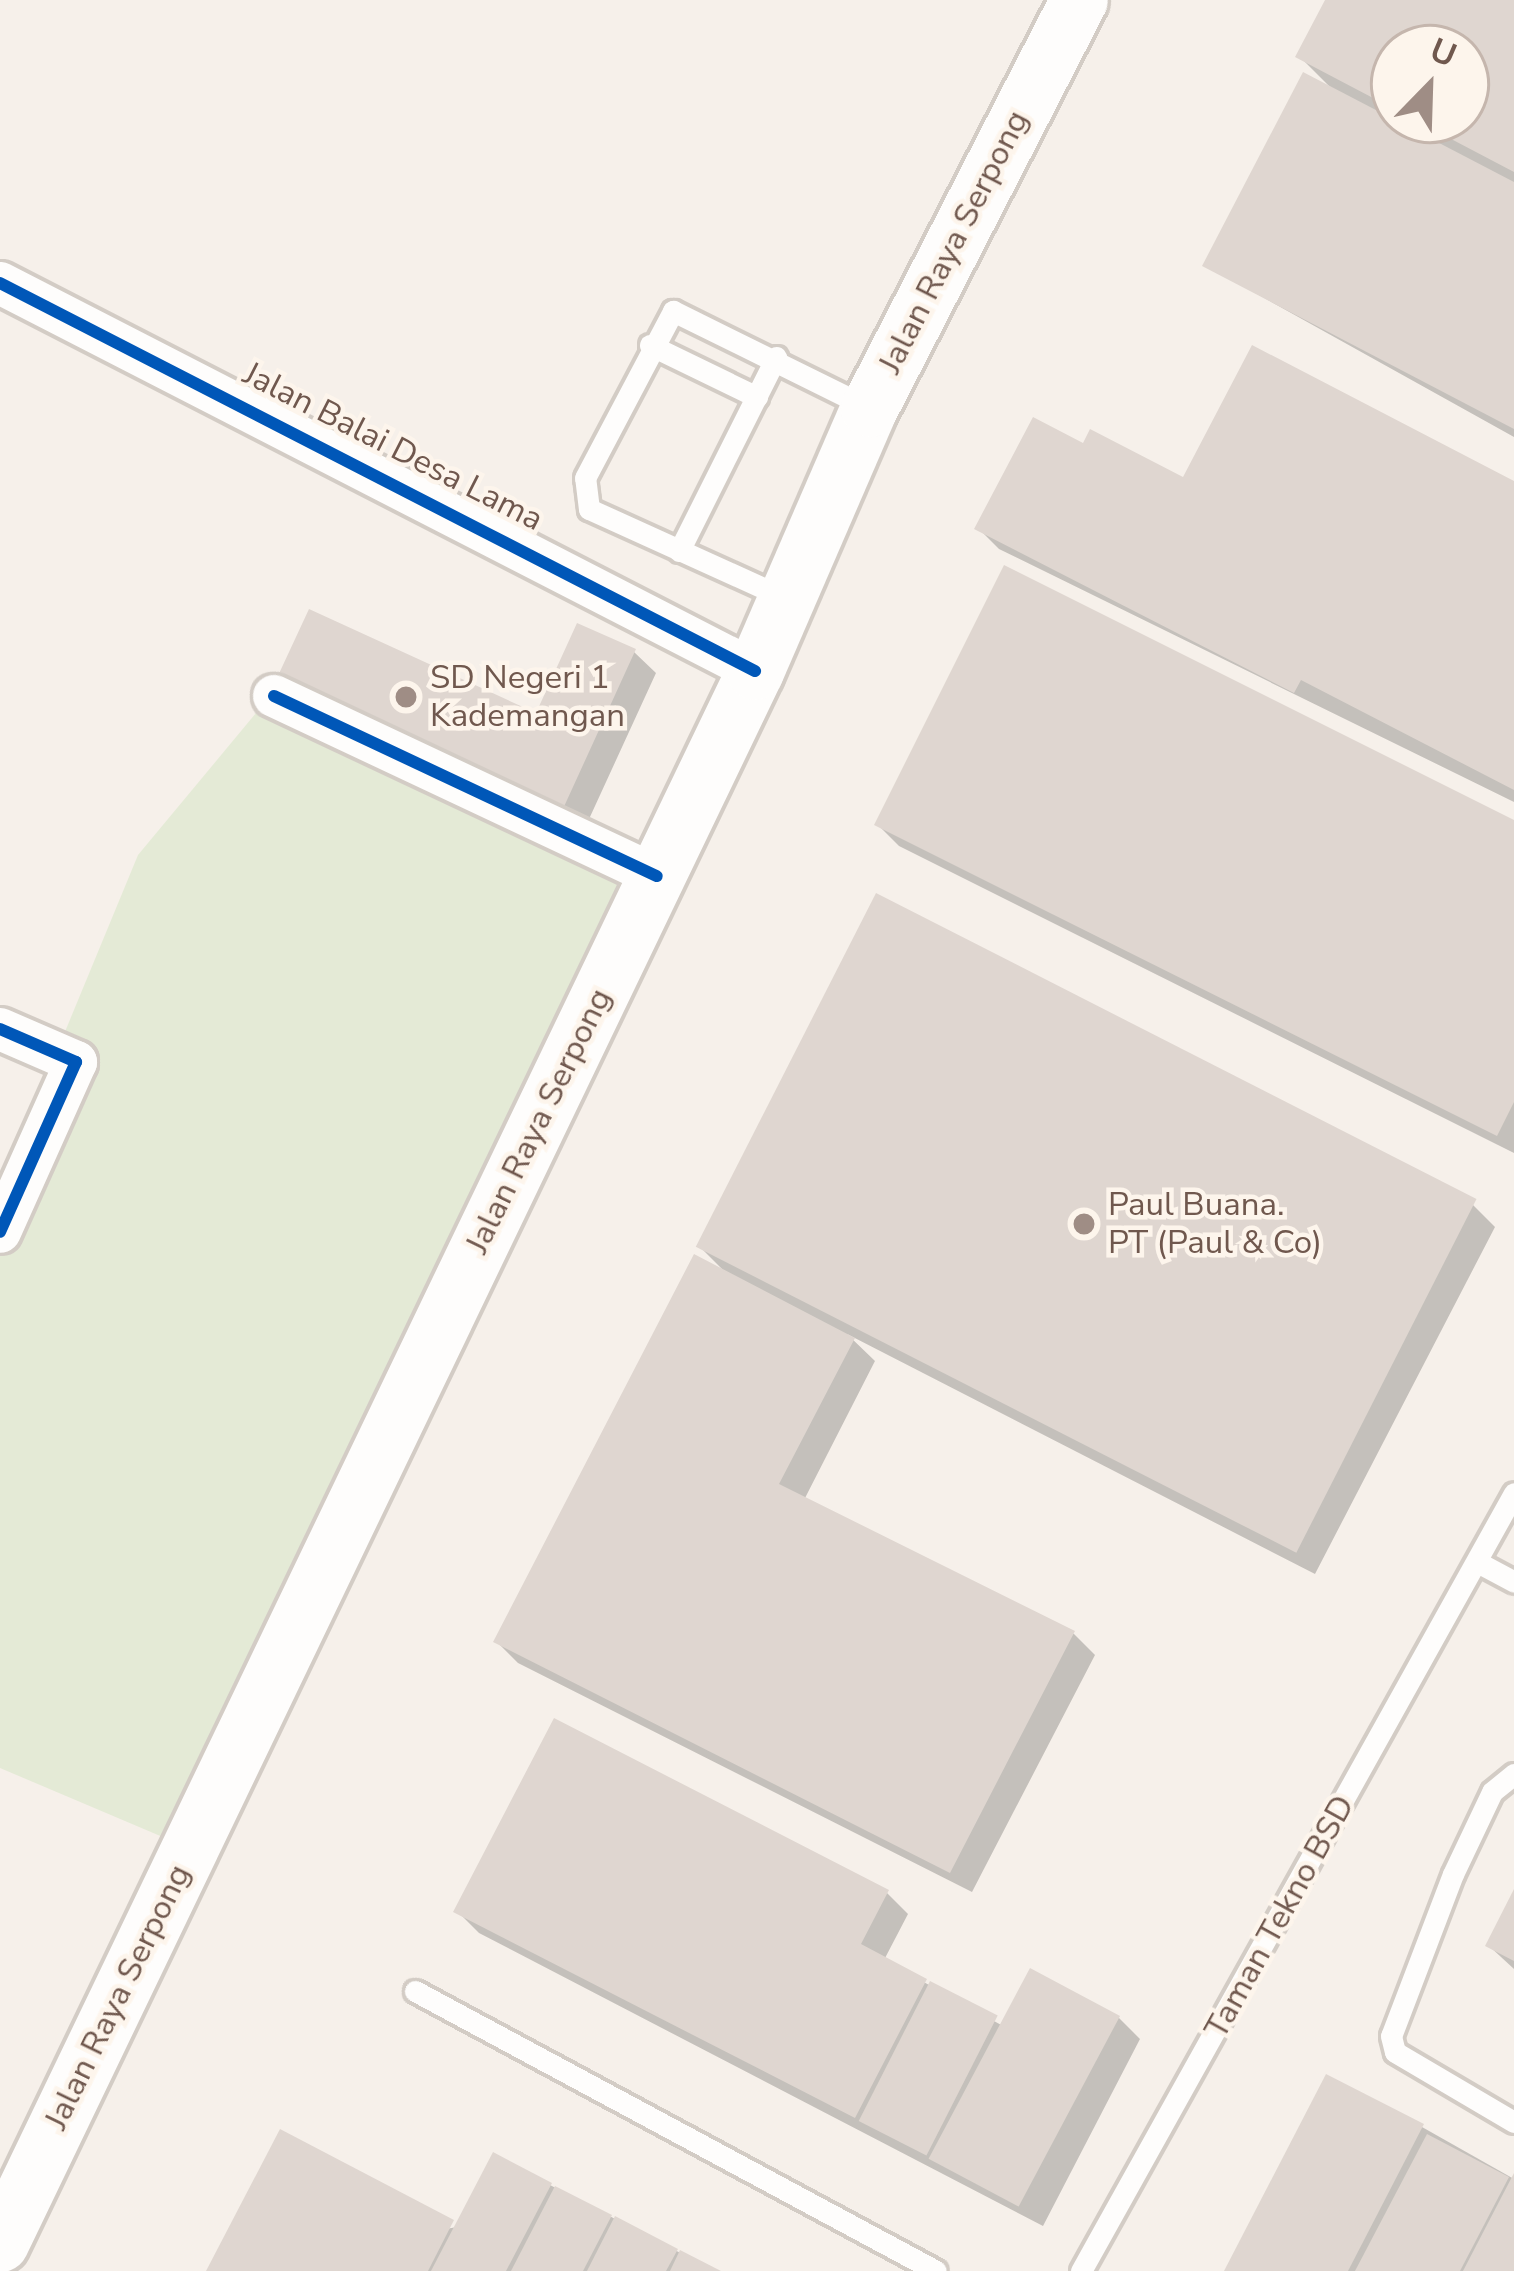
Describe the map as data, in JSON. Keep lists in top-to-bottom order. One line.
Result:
{"streets":{"main road":["Jalan Raya Serpong"],"street":["Jalan Balai Desa Lama"],"lane":["Taman Tekno BSD"]},"crossings":[["Jalan Raya Serpong","Jalan Balai Desa Lama"]],"places":["SD Negeri 1 Kademangan","Paul Buana. PT (Paul & Co)"],"north":"top right"}
